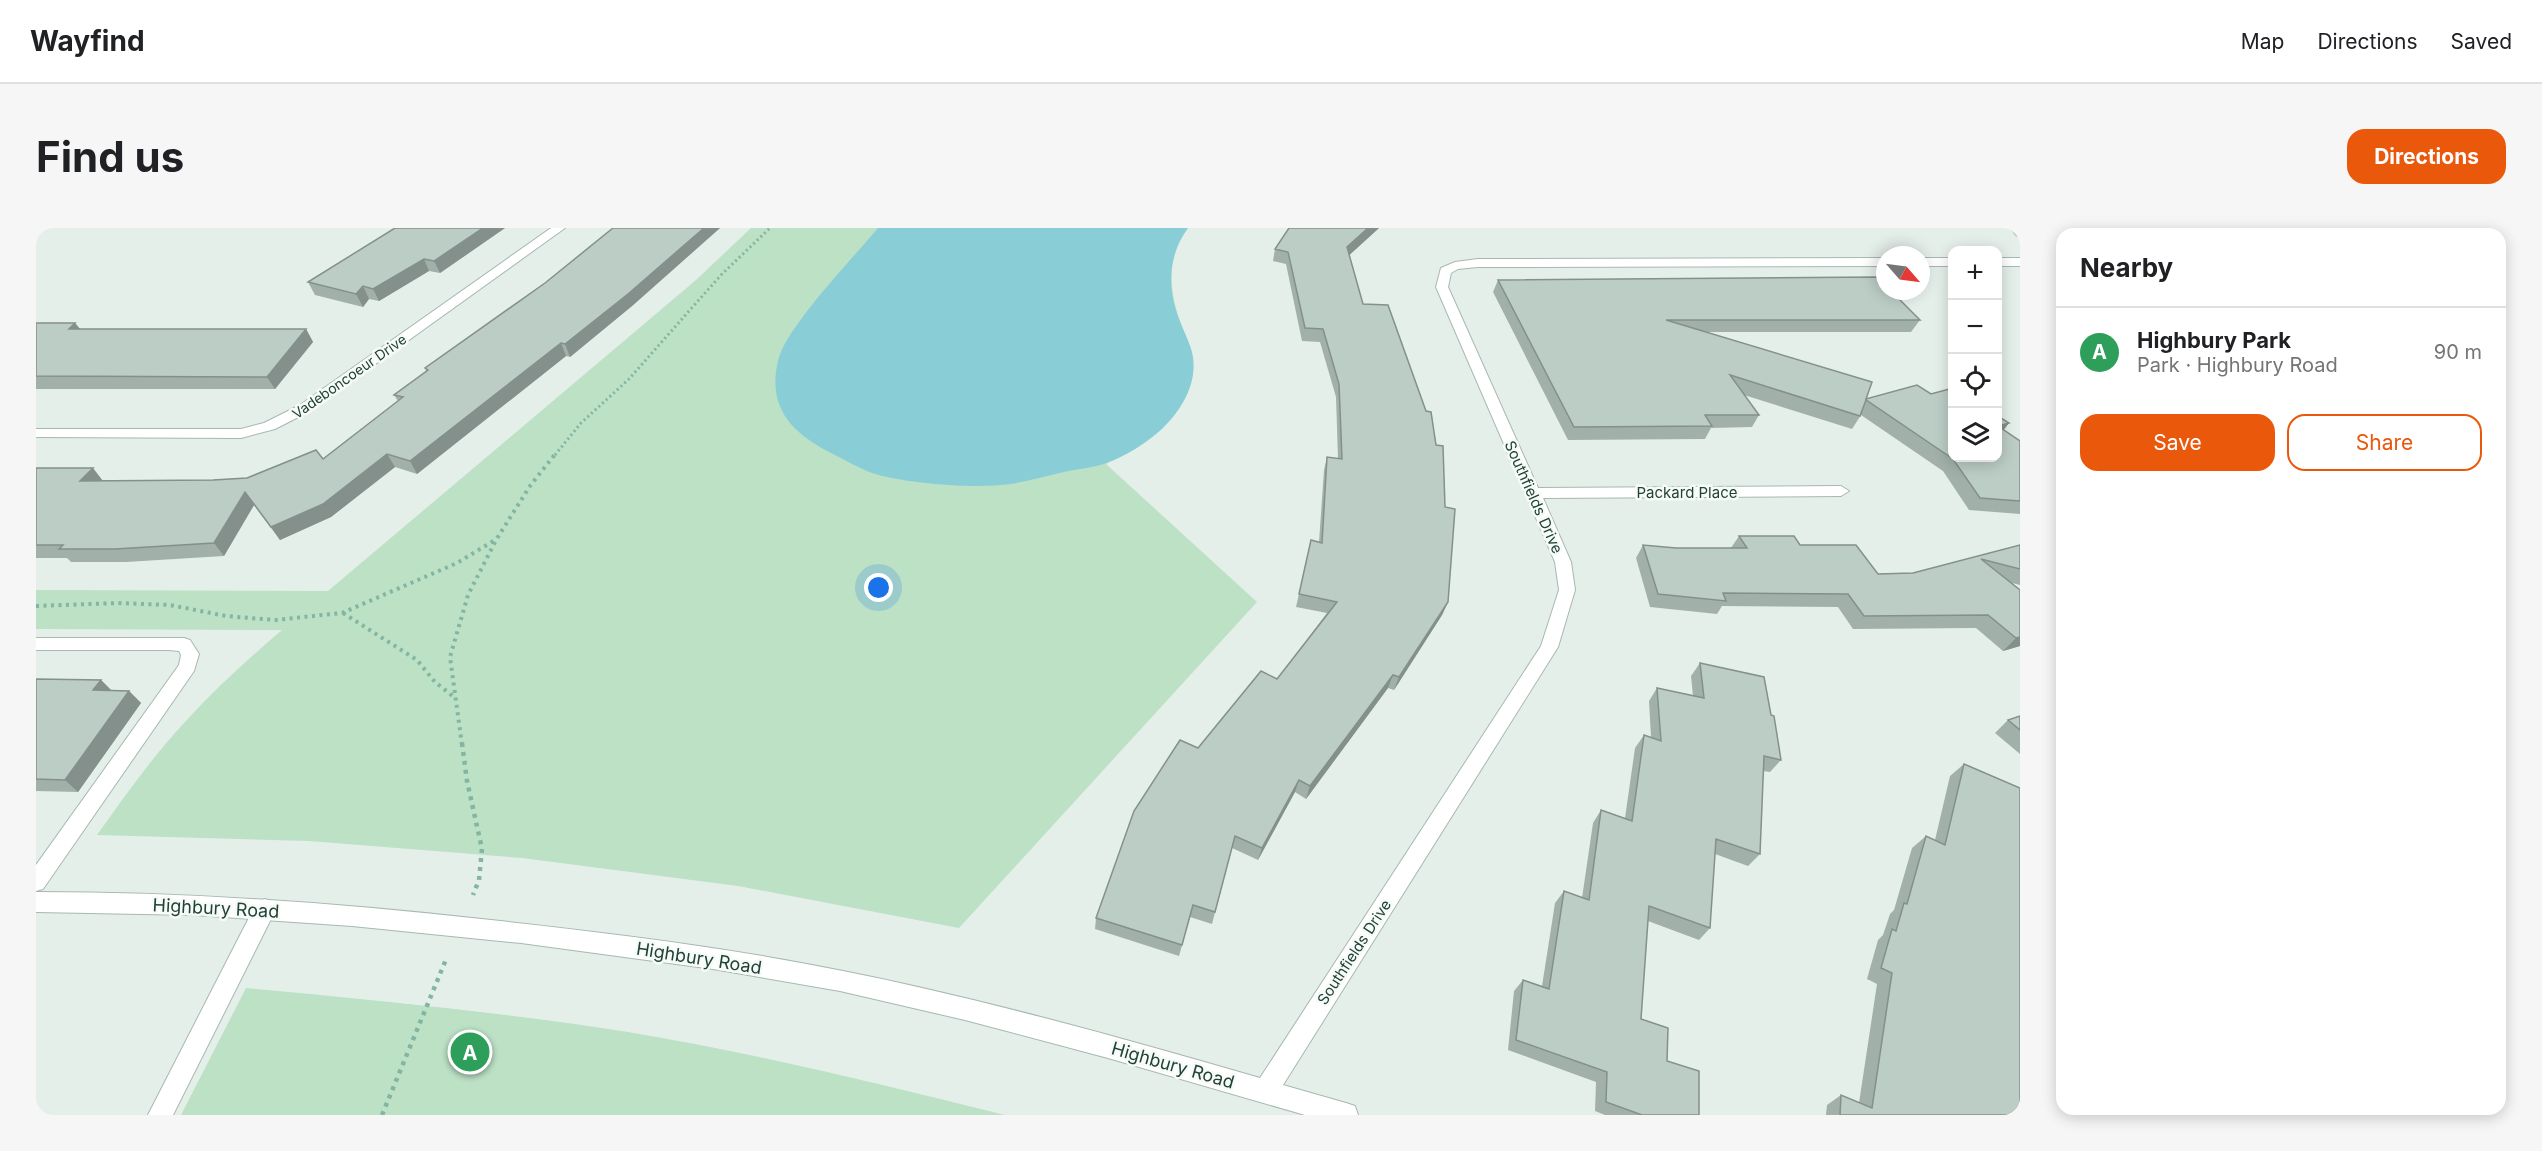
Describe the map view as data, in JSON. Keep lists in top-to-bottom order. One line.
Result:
{"streets":{"street":["Vadeboncoeur Drive","Packard Place","Southfields Drive","Highbury Road"]},"crossings":[["Packard Place","Southfields Drive"],["Southfields Drive","Highbury Road"]],"north":"bottom right","page":{"header":"Wayfind","nav":["Map","Directions","Saved"],"buttons":["Directions",["Save","Share"]],"title":"Find us","heading":"Nearby","map_buttons":["+","−"],"list":[{"mark":"A","name":"Highbury Park","note":"Park · Highbury Road","value":"90 m"}],"pins":"A"}}
